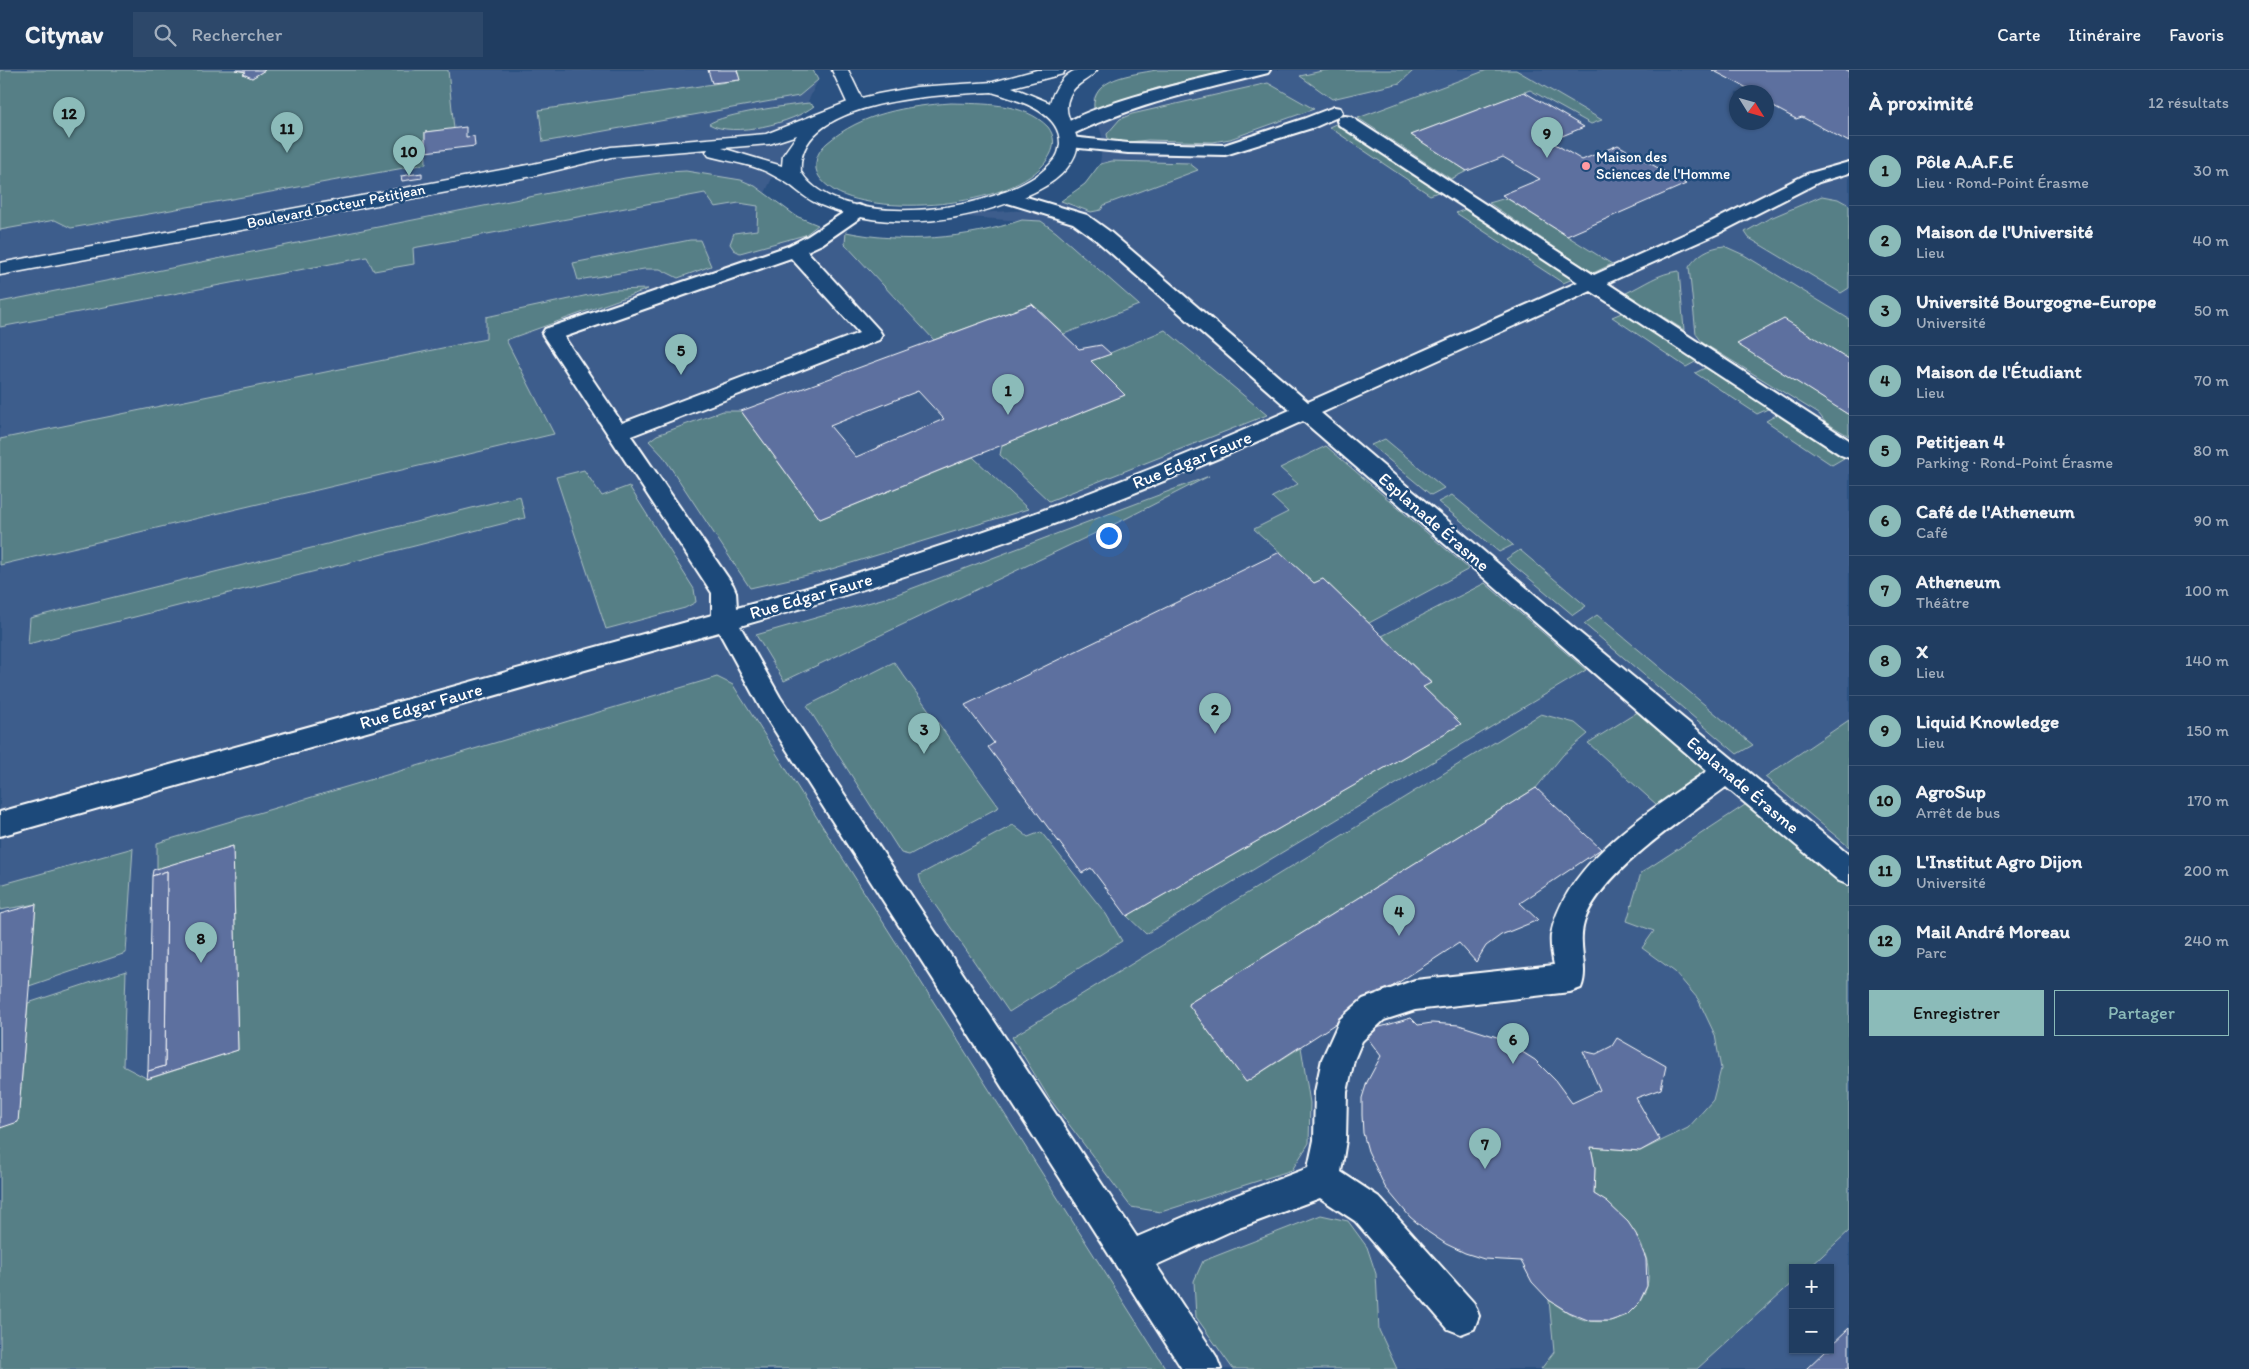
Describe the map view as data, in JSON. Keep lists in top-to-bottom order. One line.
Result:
{"streets":{"main road":["Boulevard Docteur Petitjean"],"lane":["Rue Edgar Faure","Esplanade Érasme"]},"crossings":[["Boulevard Docteur Petitjean","Esplanade Érasme"],["Rue Edgar Faure","Esplanade Érasme"]],"places":["Maison des Sciences de l'Homme"],"north":"bottom right","page":{"header":"Citynav","search":"Rechercher","nav":["Carte","Itinéraire","Favoris"],"heading":["À proximité","12 résultats"],"pins":["12","11","9","10","5","1","2","3","4","8","6","7"],"list":[{"mark":"1","name":"Pôle A.A.F.E","note":"Lieu · Rond-Point Érasme","value":"30 m"},{"mark":"2","name":"Maison de l'Université","note":"Lieu","value":"40 m"},{"mark":"3","name":"Université Bourgogne-Europe","note":"Université","value":"50 m"},{"mark":"4","name":"Maison de l'Étudiant","note":"Lieu","value":"70 m"},{"mark":"5","name":"Petitjean 4","note":"Parking · Rond-Point Érasme","value":"80 m"},{"mark":"6","name":"Café de l'Atheneum","note":"Café","value":"90 m"},{"mark":"7","name":"Atheneum","note":"Théâtre","value":"100 m"},{"mark":"8","name":"X","note":"Lieu","value":"140 m"},{"mark":"9","name":"Liquid Knowledge","note":"Lieu","value":"150 m"},{"mark":"10","name":"AgroSup","note":"Arrêt de bus","value":"170 m"},{"mark":"11","name":"L'Institut Agro Dijon","note":"Université","value":"200 m"},{"mark":"12","name":"Mail André Moreau","note":"Parc","value":"240 m"}],"buttons":["Enregistrer","Partager"],"map_buttons":["+","−"]}}
